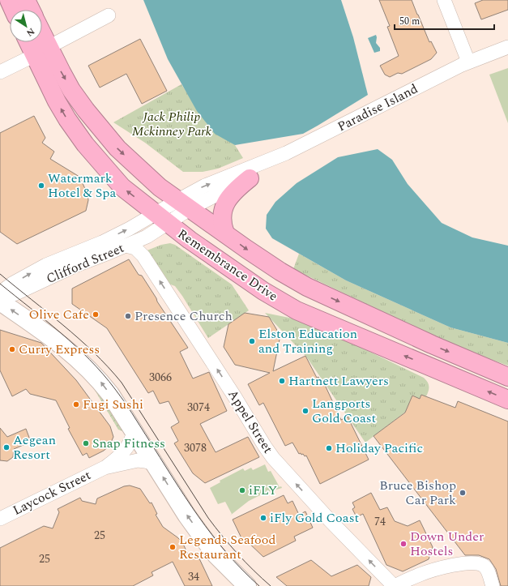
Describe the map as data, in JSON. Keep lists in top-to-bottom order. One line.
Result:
{"streets":{"highway":["Remembrance Drive"],"street":["Paradise Island","Clifford Street","Appel Street","Laycock Street"]},"crossings":[["Paradise Island","Remembrance Drive"],["Clifford Street","Remembrance Drive"],["Clifford Street","Appel Street"]],"parks":["Jack Philip Mckinney Park"],"places":["Watermark Hotel & Spa","Olive Cafe","Presence Church","Elston Education and Training","Curry Express","Hartnett Lawyers","Fugi Sushi","Langports Gold Coast","Snap Fitness","Aegean Resort","Holiday Pacific","iFLY","Bruce Bishop Car Park","iFly Gold Coast","Down Under Hostels","Legends Seafood Restaurant"],"house_numbers":["3066","3074","3078","74","25","25","34"],"scale_bar":"50 m","north":"bottom right"}
